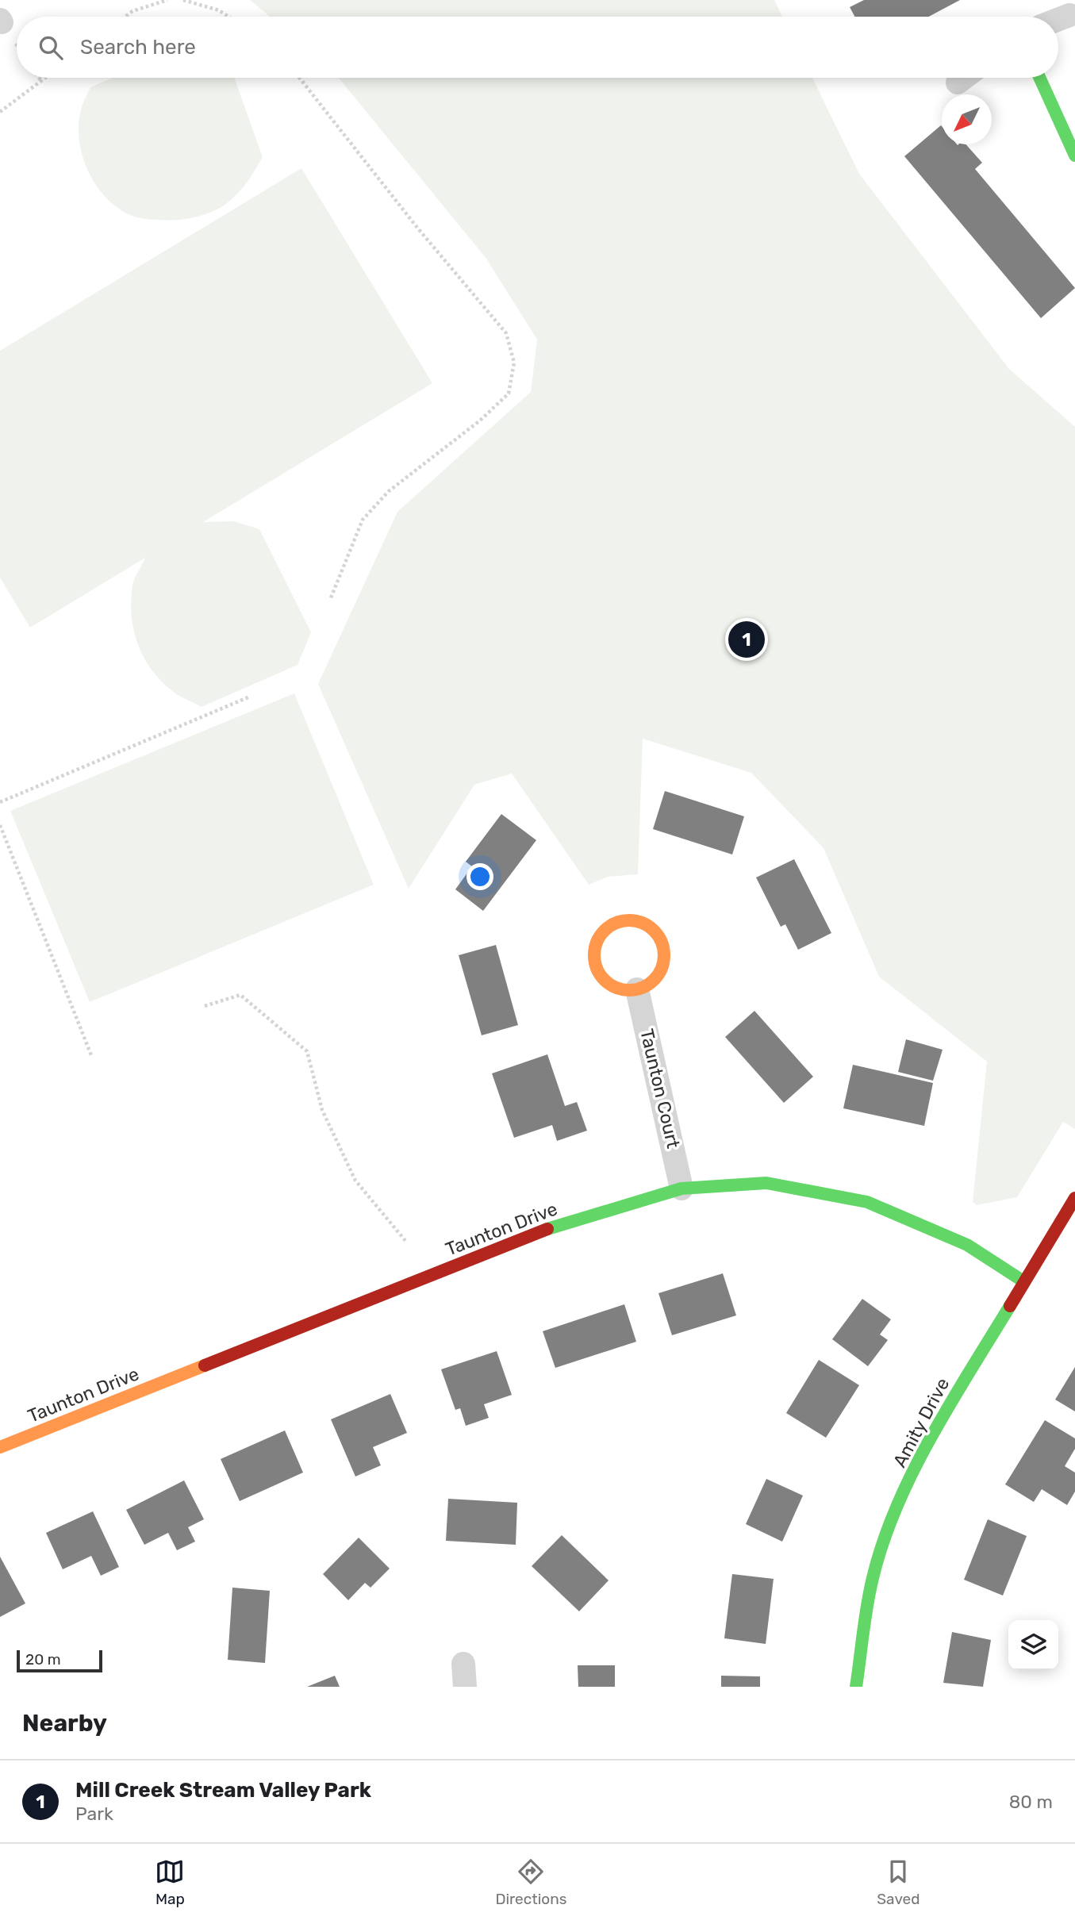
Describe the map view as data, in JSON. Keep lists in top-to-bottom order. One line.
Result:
{"streets":{"street":["Taunton Court","Taunton Drive","Amity Drive"]},"crossings":[["Taunton Court","Taunton Drive"],["Taunton Drive","Amity Drive"]],"scale_bar":"20 m","north":"bottom left","page":{"search":"Search here","pins":"1","scale":"20 m","heading":"Nearby","list":[{"mark":"1","name":"Mill Creek Stream Valley Park","note":"Park","value":"80 m"}],"nav":["Map","Directions","Saved"]}}
